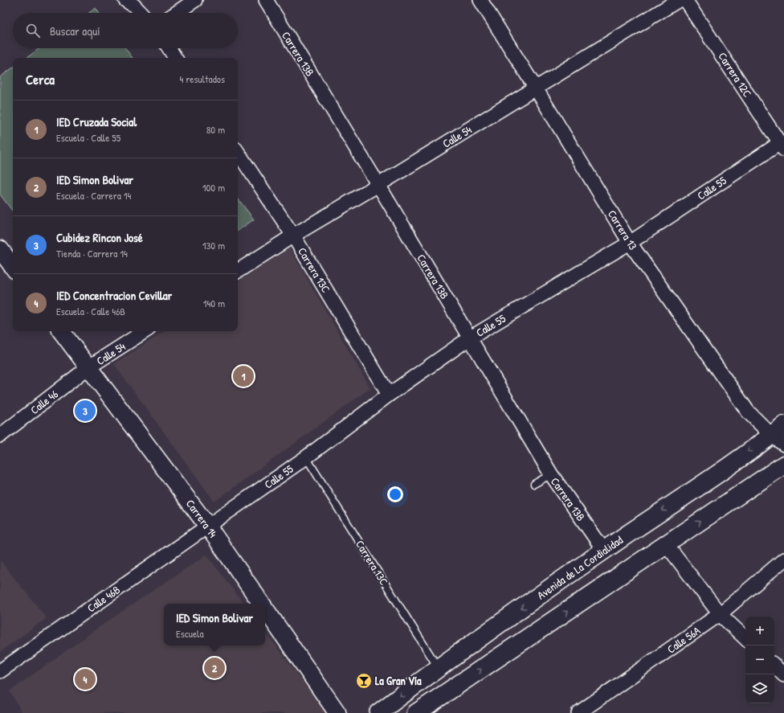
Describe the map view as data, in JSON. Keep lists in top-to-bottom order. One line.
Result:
{"streets":{"main road":["Avenida de La Cordialidad"],"street":["Carrera 13B","Carrera 12C","Calle 54","Calle 55","Carrera 13","Carrera 13C","Calle 46","Carrera 14","Calle 46B","Calle 56A"]},"crossings":[["Carrera 13B","Calle 54"],["Carrera 13B","Calle 55"],["Carrera 13B","Avenida de La Cordialidad"],["Carrera 12C","Calle 55"],["Calle 54","Carrera 13"],["Calle 54","Carrera 13C"],["Calle 54","Calle 46"],["Calle 54","Carrera 14"],["Calle 55","Carrera 13"],["Calle 55","Carrera 13C"],["Calle 55","Carrera 14"],["Calle 55","Calle 46B"],["Carrera 13","Avenida de La Cordialidad"],["Carrera 13C","Avenida de La Cordialidad"],["Calle 46","Carrera 14"],["Carrera 14","Calle 46B"]],"places":{"bar":["La Gran Vía"]},"page":{"search":"Buscar aquí","heading":["Cerca","4 resultados"],"list":[{"mark":"1","name":"IED Cruzada Social","note":"Escuela · Calle 55","value":"80 m"},{"mark":"2","name":"IED Simon Bolivar","note":"Escuela · Carrera 14","value":"100 m"},{"mark":"3","name":"Cubidez Rincon José","note":"Tienda · Carrera 14","value":"130 m"},{"mark":"4","name":"IED Concentracion Cevillar","note":"Escuela · Calle 46B","value":"140 m"}],"pins":["1","3","2","4"],"popup":["IED Simon Bolivar","Escuela"],"map_buttons":["+","−"]}}
